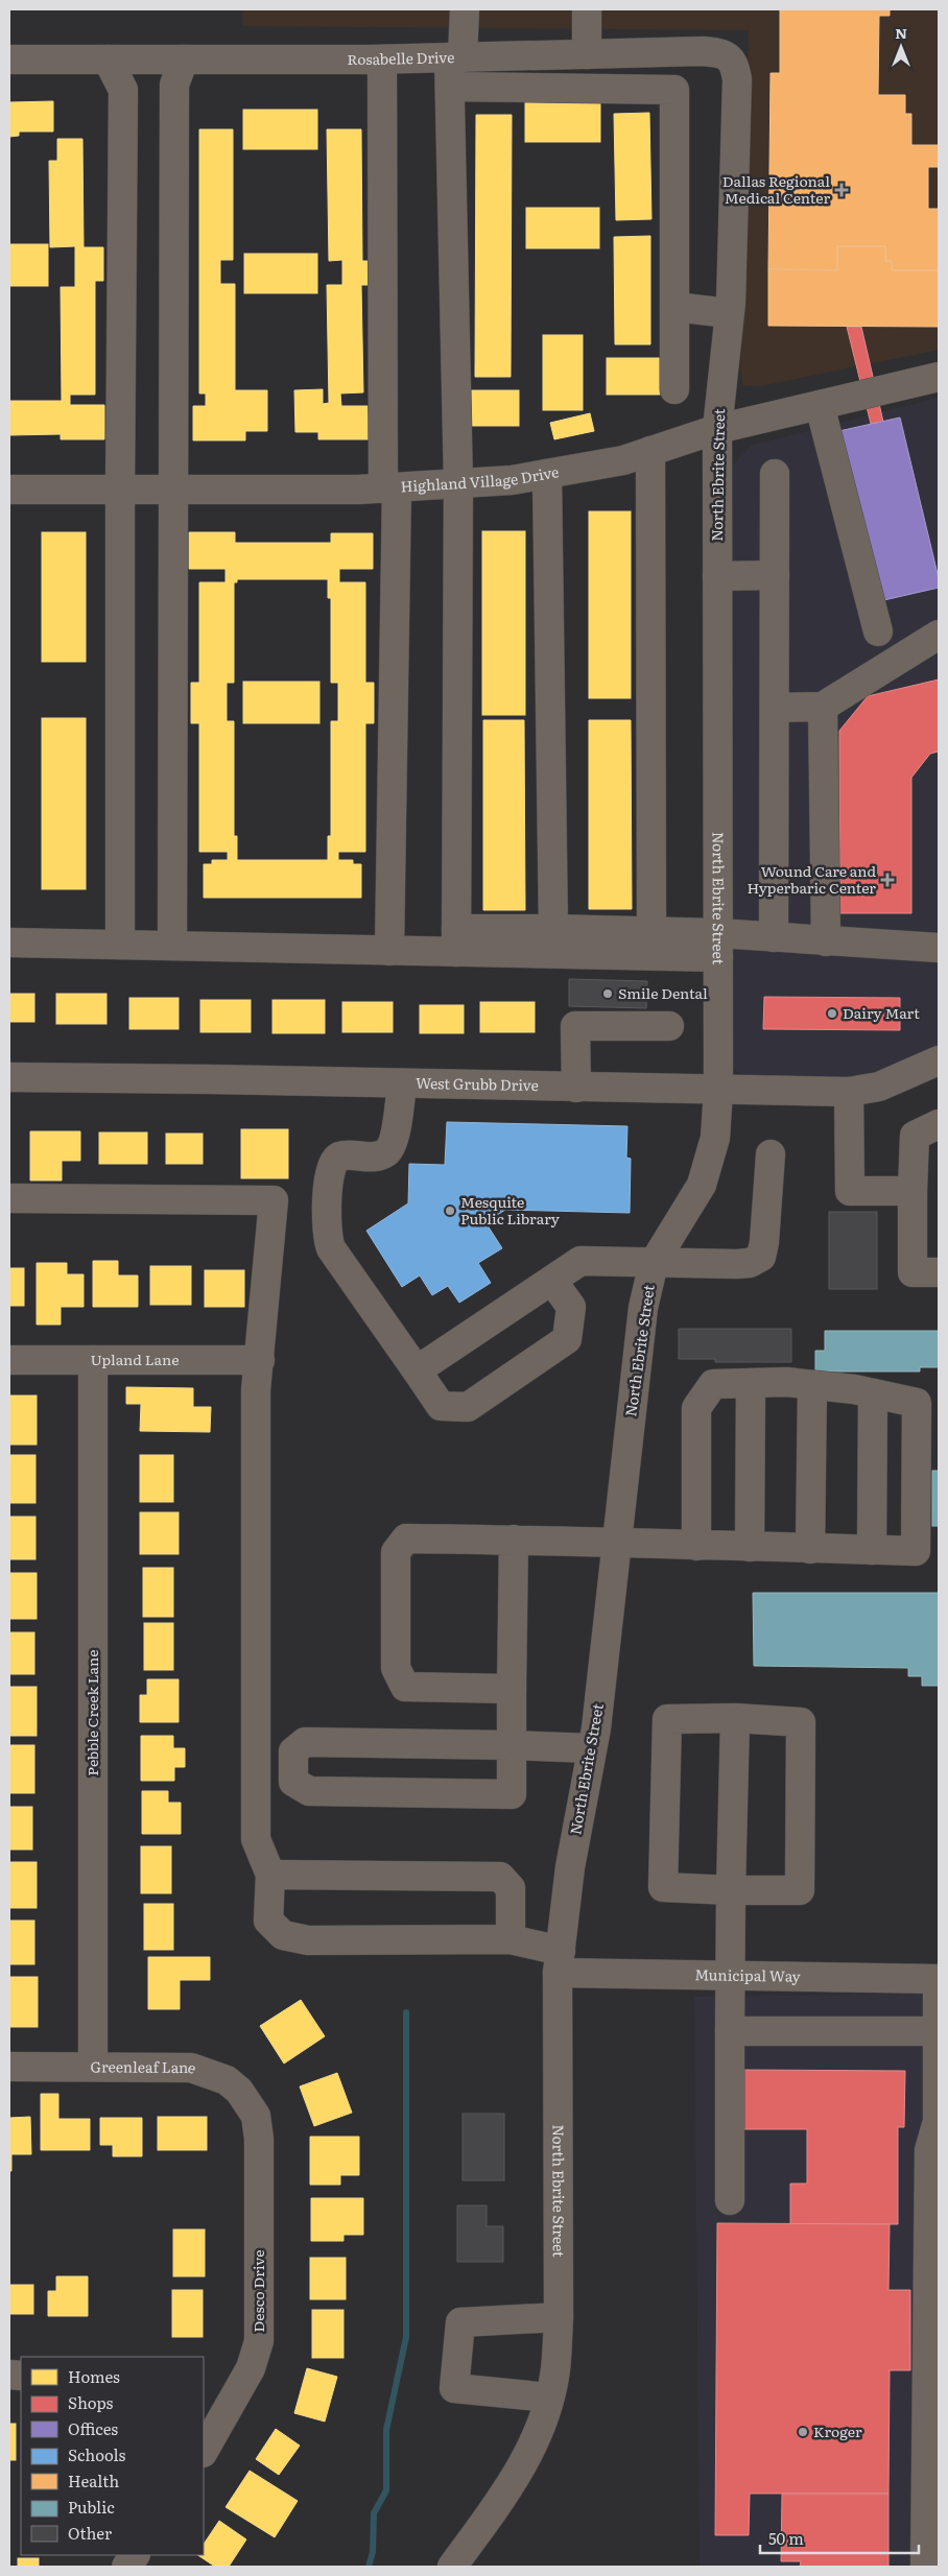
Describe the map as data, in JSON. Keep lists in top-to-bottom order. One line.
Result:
{"streets":{"street":["Rosabelle Drive","North Ebrite Street","Highland Village Drive","West Grubb Drive","Upland Lane","Pebble Creek Lane","Municipal Way","Greenleaf Lane","Desco Drive"]},"crossings":[["Rosabelle Drive","North Ebrite Street"],["North Ebrite Street","Highland Village Drive"],["North Ebrite Street","West Grubb Drive"],["North Ebrite Street","Municipal Way"],["Upland Lane","Pebble Creek Lane"],["Pebble Creek Lane","Greenleaf Lane"],["Greenleaf Lane","Desco Drive"]],"places":{"health":["Dallas Regional Medical Center","Wound Care and Hyperbaric Center"],"other":["Smile Dental","Dairy Mart","Mesquite Public Library","Kroger"]},"legend":["Homes","Shops","Offices","Schools","Health","Public","Other"],"scale_bar":"50 m","north":"top"}
